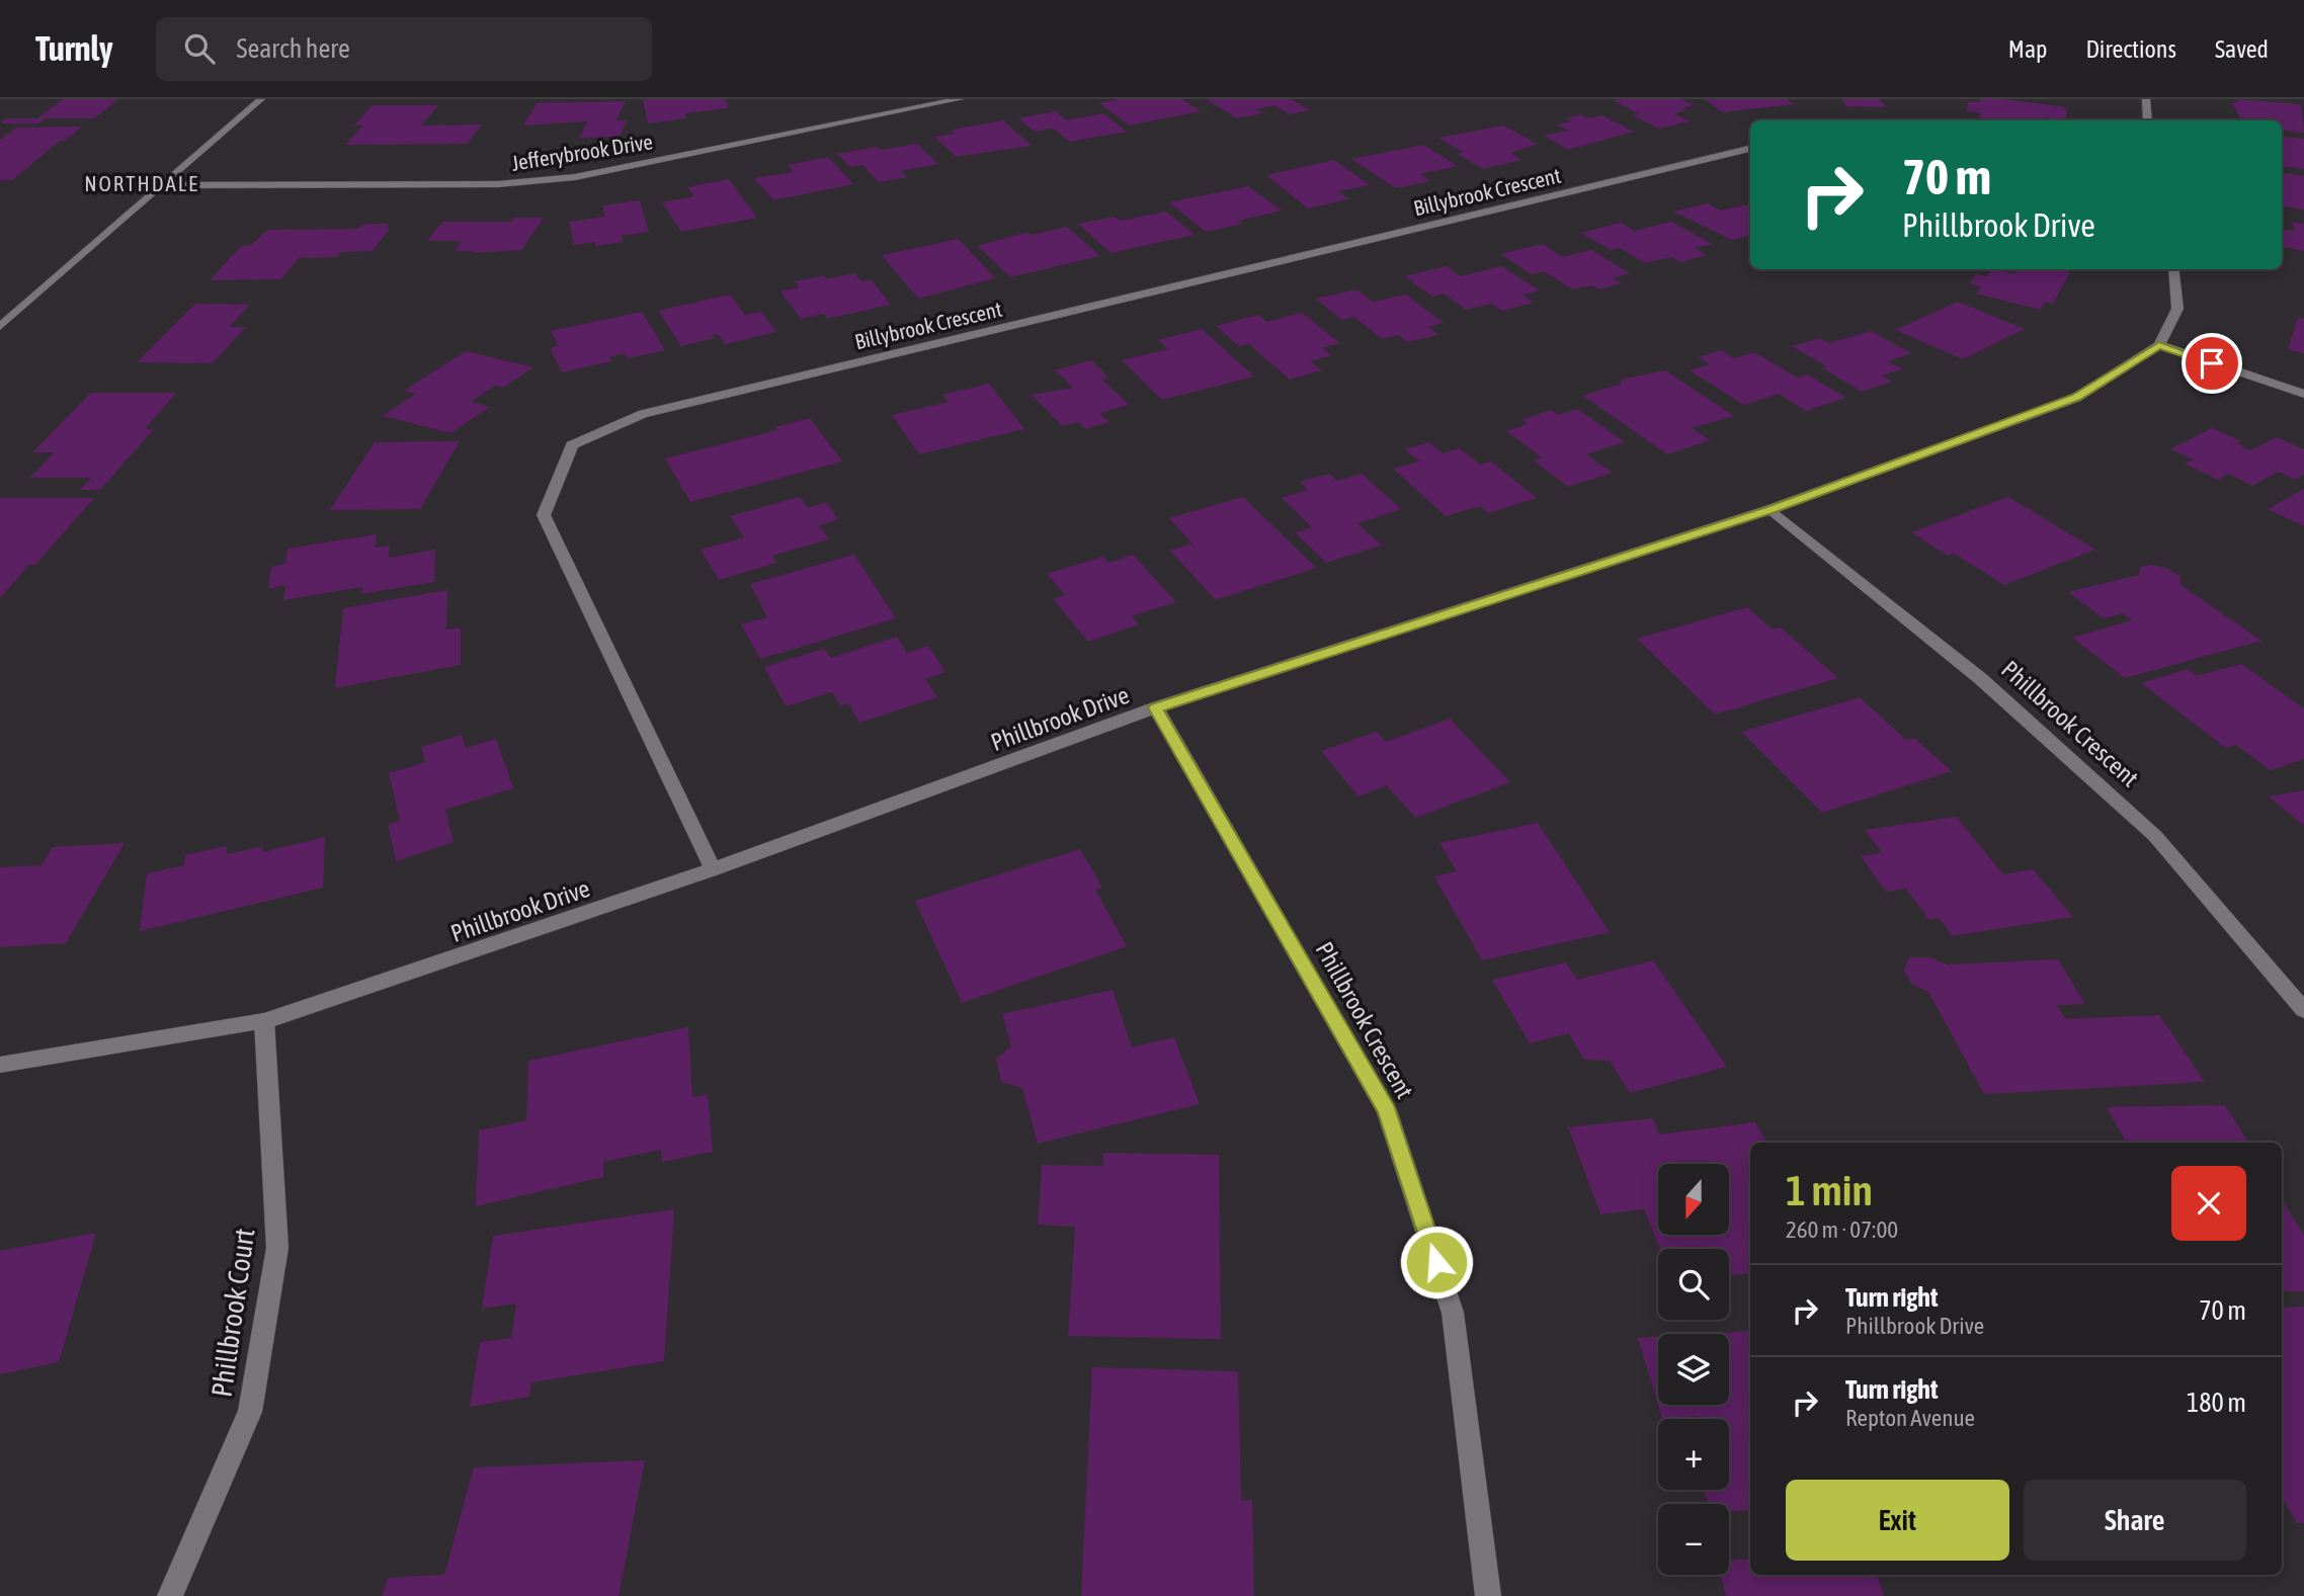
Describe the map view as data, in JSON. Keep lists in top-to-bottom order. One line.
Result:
{"streets":{"street":["Jefferybrook Drive","Billybrook Crescent","Phillbrook Drive","Phillbrook Crescent","Phillbrook Court"]},"crossings":[["Billybrook Crescent","Phillbrook Drive"],["Phillbrook Drive","Phillbrook Crescent"],["Phillbrook Drive","Phillbrook Court"]],"districts":["NORTHDALE"],"north":"bottom","page":{"header":"Turnly","search":"Search here","nav":["Map","Directions","Saved"],"turn":["70 m","Phillbrook Drive"],"heading":["1 min","260 m · 07:00"],"map_buttons":["+","−"],"list":[{"name":"Turn right","note":"Phillbrook Drive","value":"70 m"},{"name":"Turn right","note":"Repton Avenue","value":"180 m"}],"buttons":["Exit","Share"]}}
